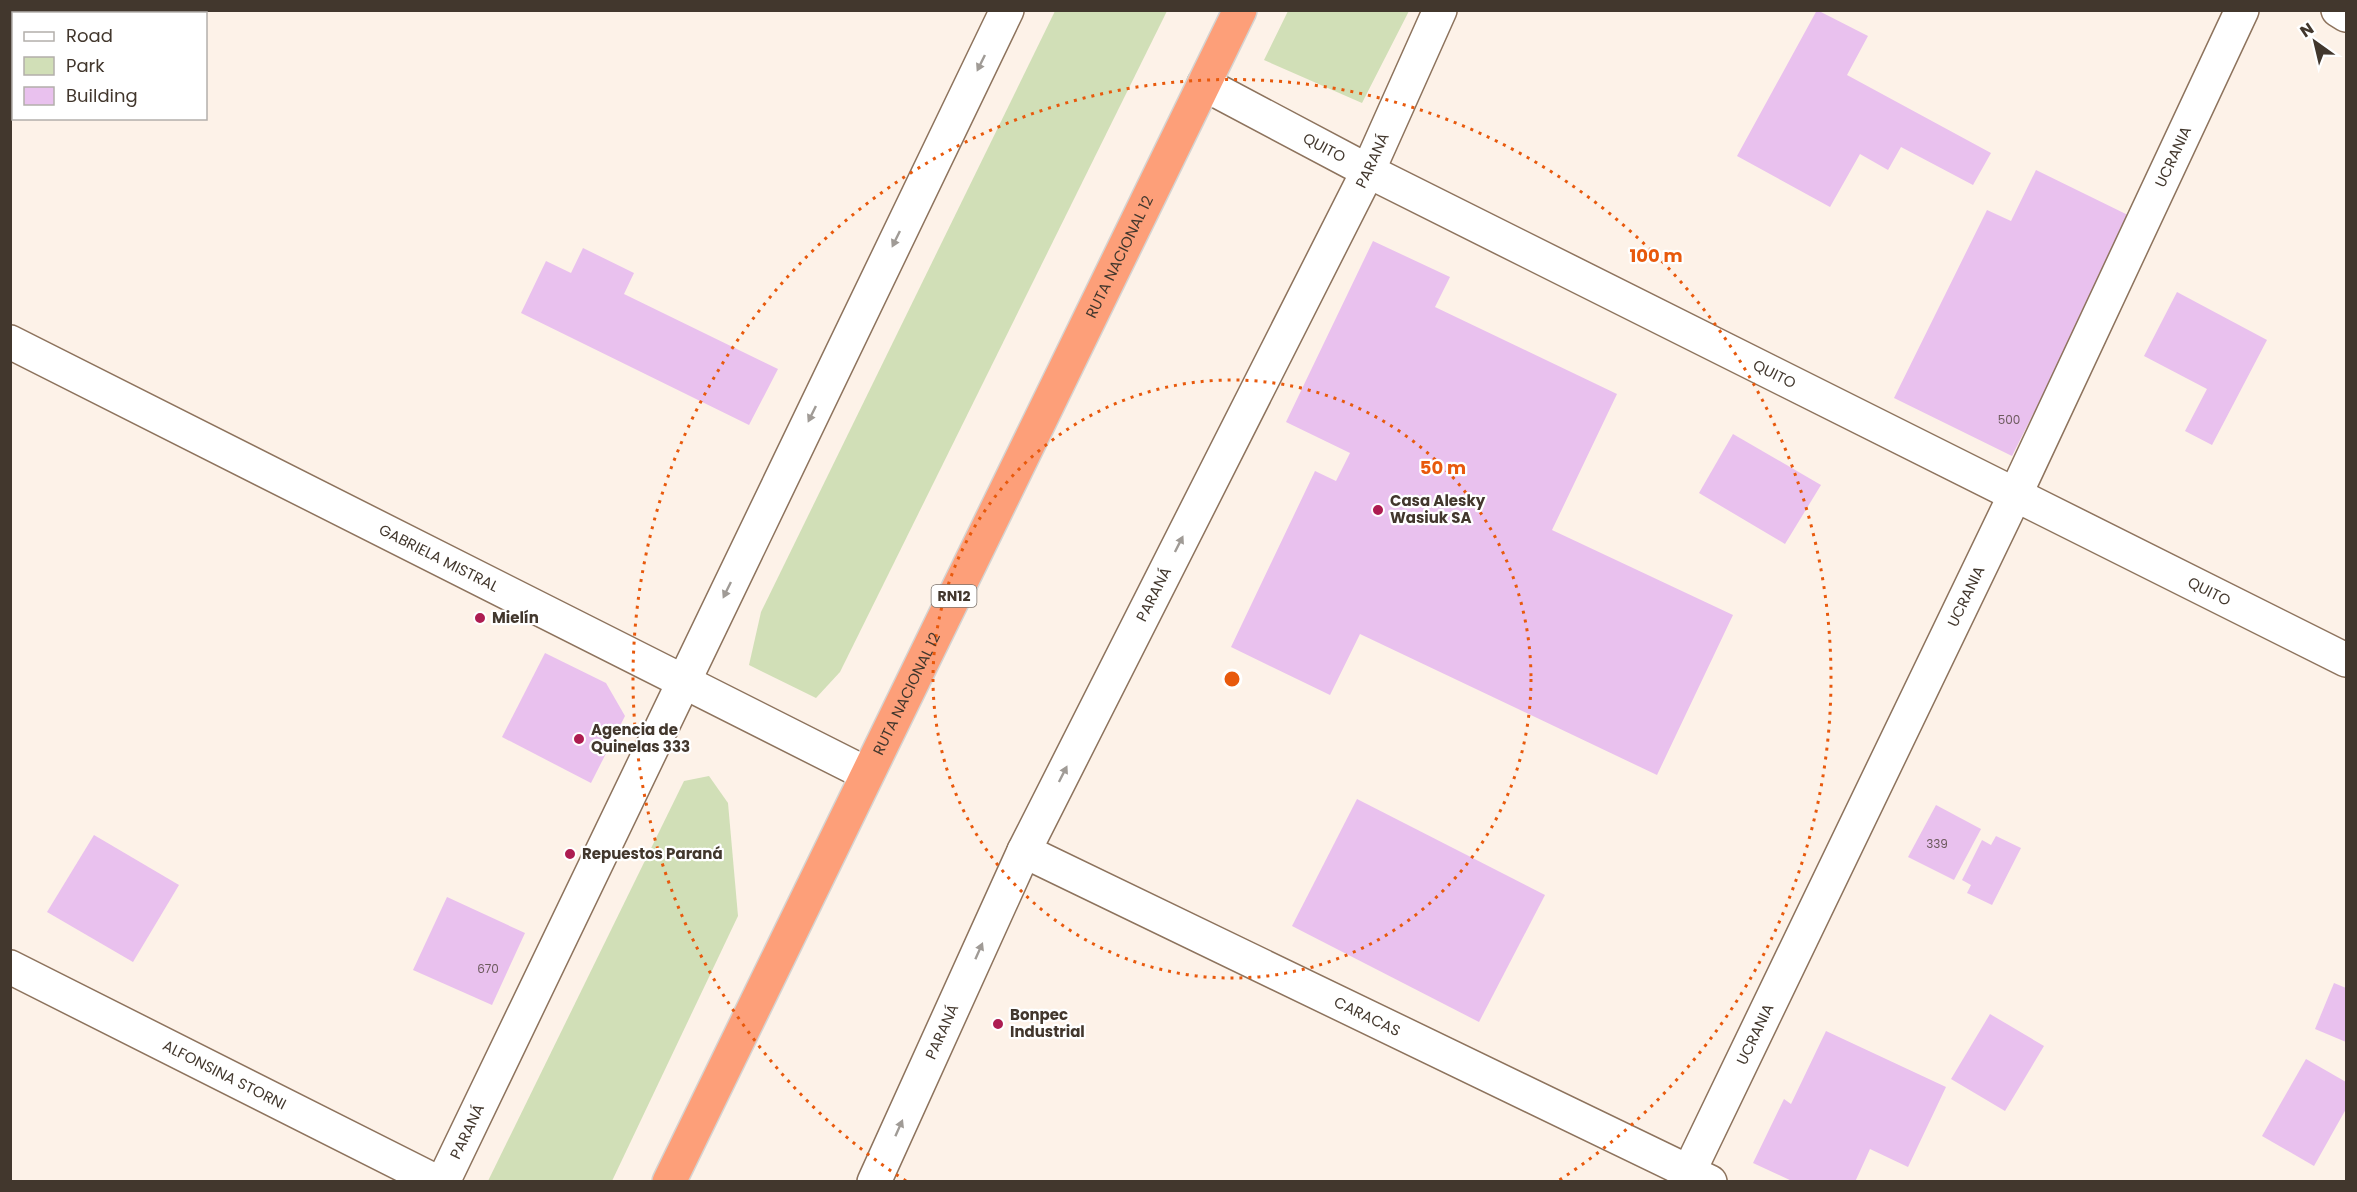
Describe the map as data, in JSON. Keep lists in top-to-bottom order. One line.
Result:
{"streets":{"highway":["RUTA NACIONAL 12","RN12"],"street":["QUITO","UCRANIA","PARANÁ","GABRIELA MISTRAL","CARACAS","ALFONSINA STORNI"]},"crossings":[["QUITO","UCRANIA"],["QUITO","PARANÁ"],["QUITO","RUTA NACIONAL 12"],["UCRANIA","CARACAS"],["PARANÁ","GABRIELA MISTRAL"],["PARANÁ","CARACAS"],["RUTA NACIONAL 12","GABRIELA MISTRAL"]],"places":["Casa Alesky Wasiuk SA","Mielín","Agencia de Quinelas 333","Repuestos Paraná","Bonpec Industrial"],"house_numbers":["500","339","670"],"legend":["Road","Park","Building"],"north":"top left","rings":["100 m","50 m"]}
